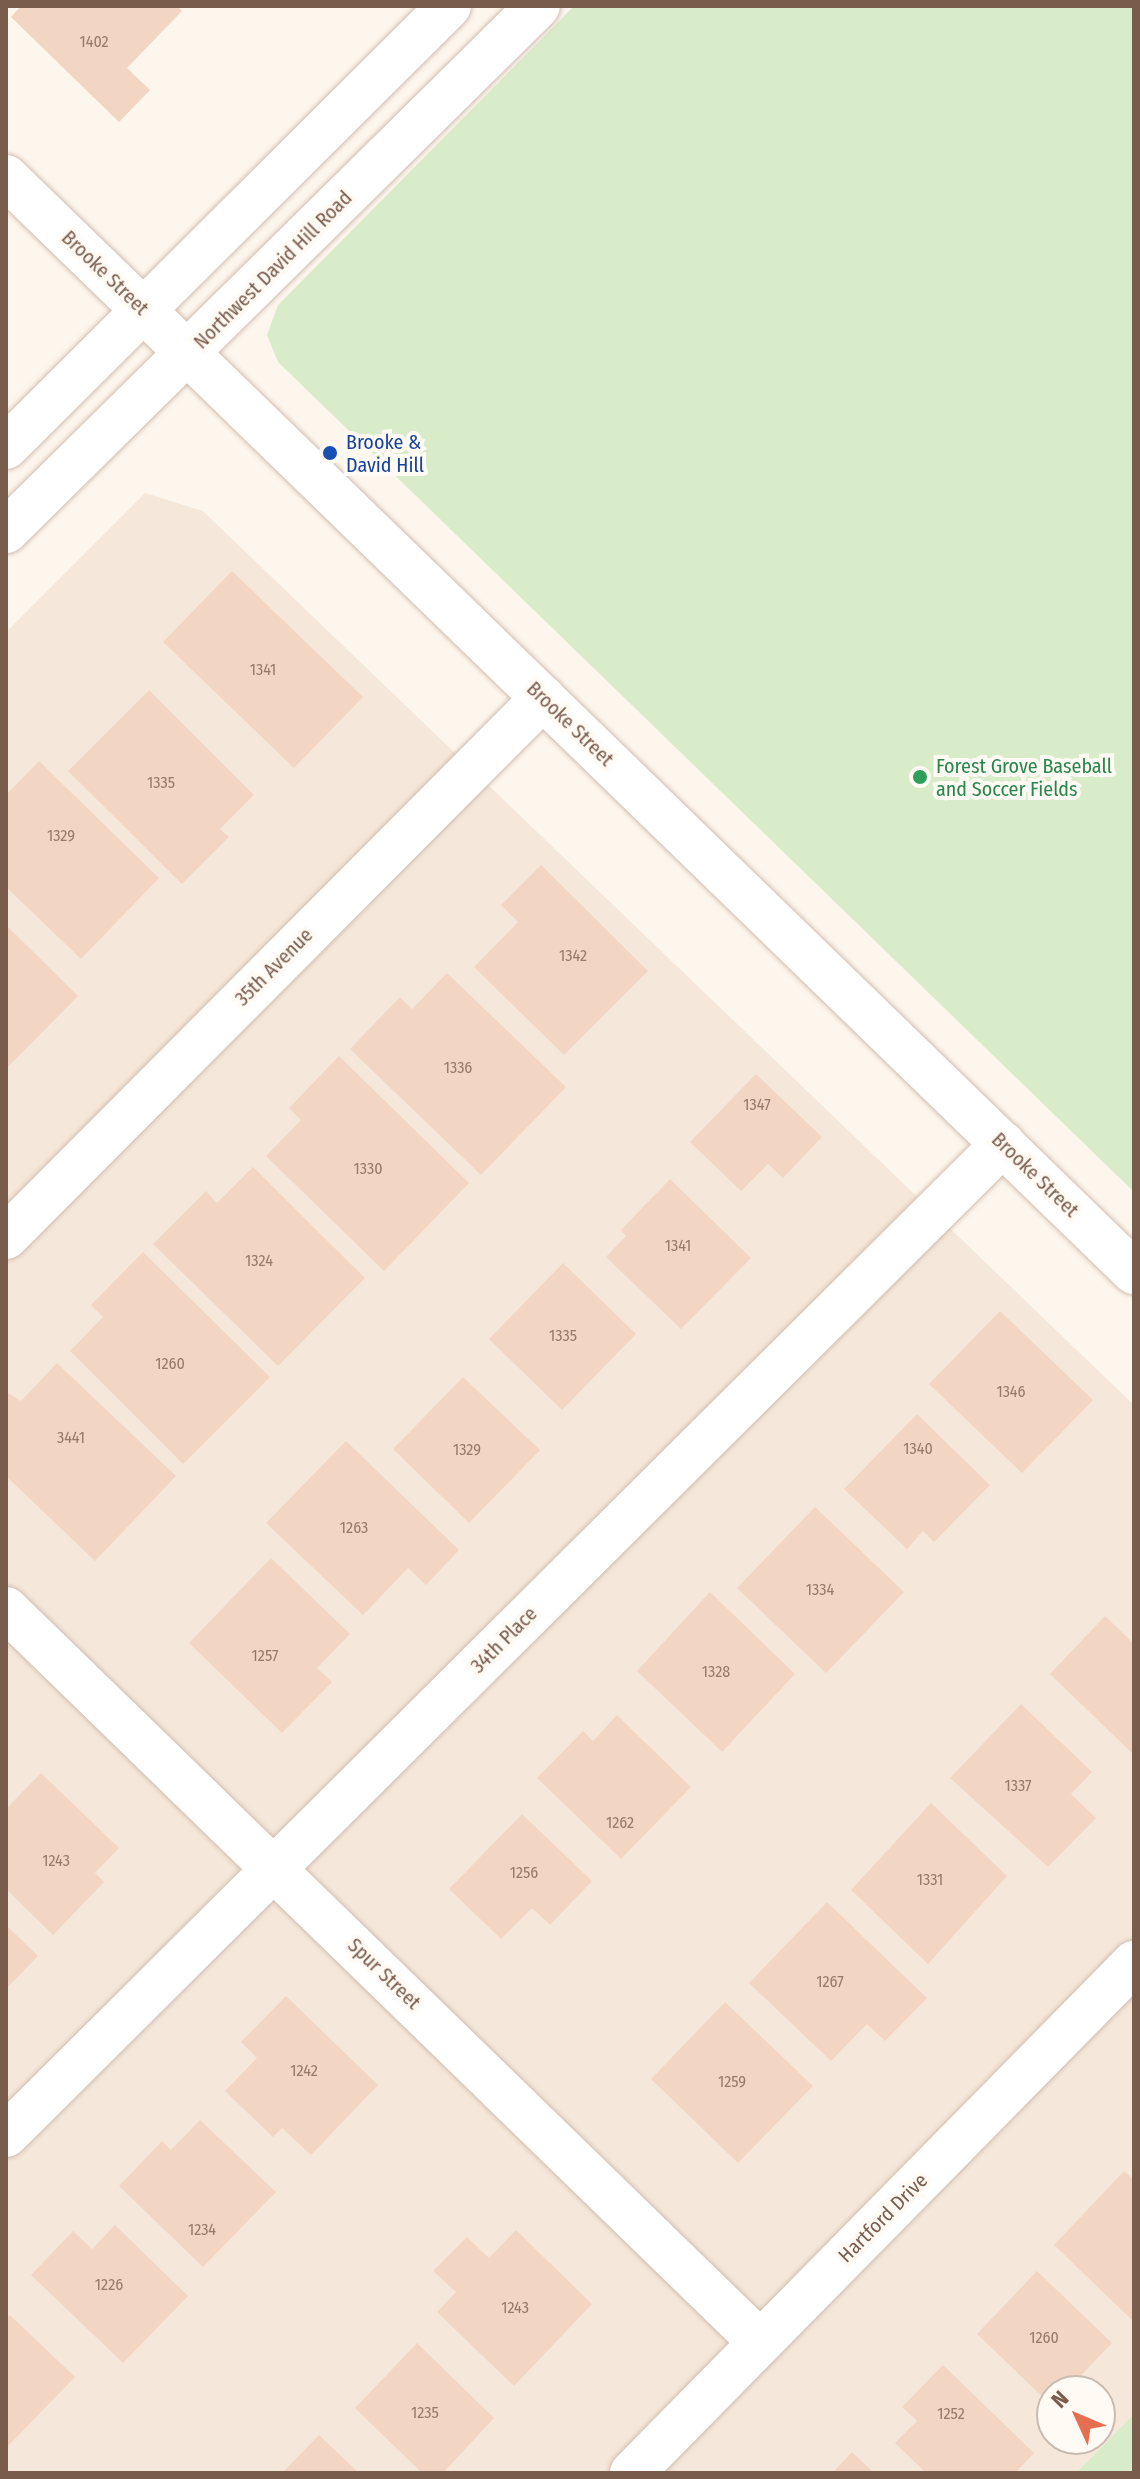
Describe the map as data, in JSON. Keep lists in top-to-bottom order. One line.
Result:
{"streets":{"street":["Northwest David Hill Road","Brooke Street","35th Avenue","34th Place","Spur Street","Hartford Drive"]},"crossings":[["Northwest David Hill Road","Brooke Street"],["Brooke Street","35th Avenue"],["Brooke Street","34th Place"],["34th Place","Spur Street"],["Spur Street","Hartford Drive"]],"places":["Brooke & David Hill","Forest Grove Baseball and Soccer Fields"],"house_numbers":["1402","1341","1335","1329","1342","1336","1347","1330","1341","1324","1335","1260","1346","3441","1340","1329","1263","1334","1257","1328","1337","1262","1243","1256","1331","1267","1242","1259","1234","1226","1243","1260","1235","1252"],"north":"top left"}
